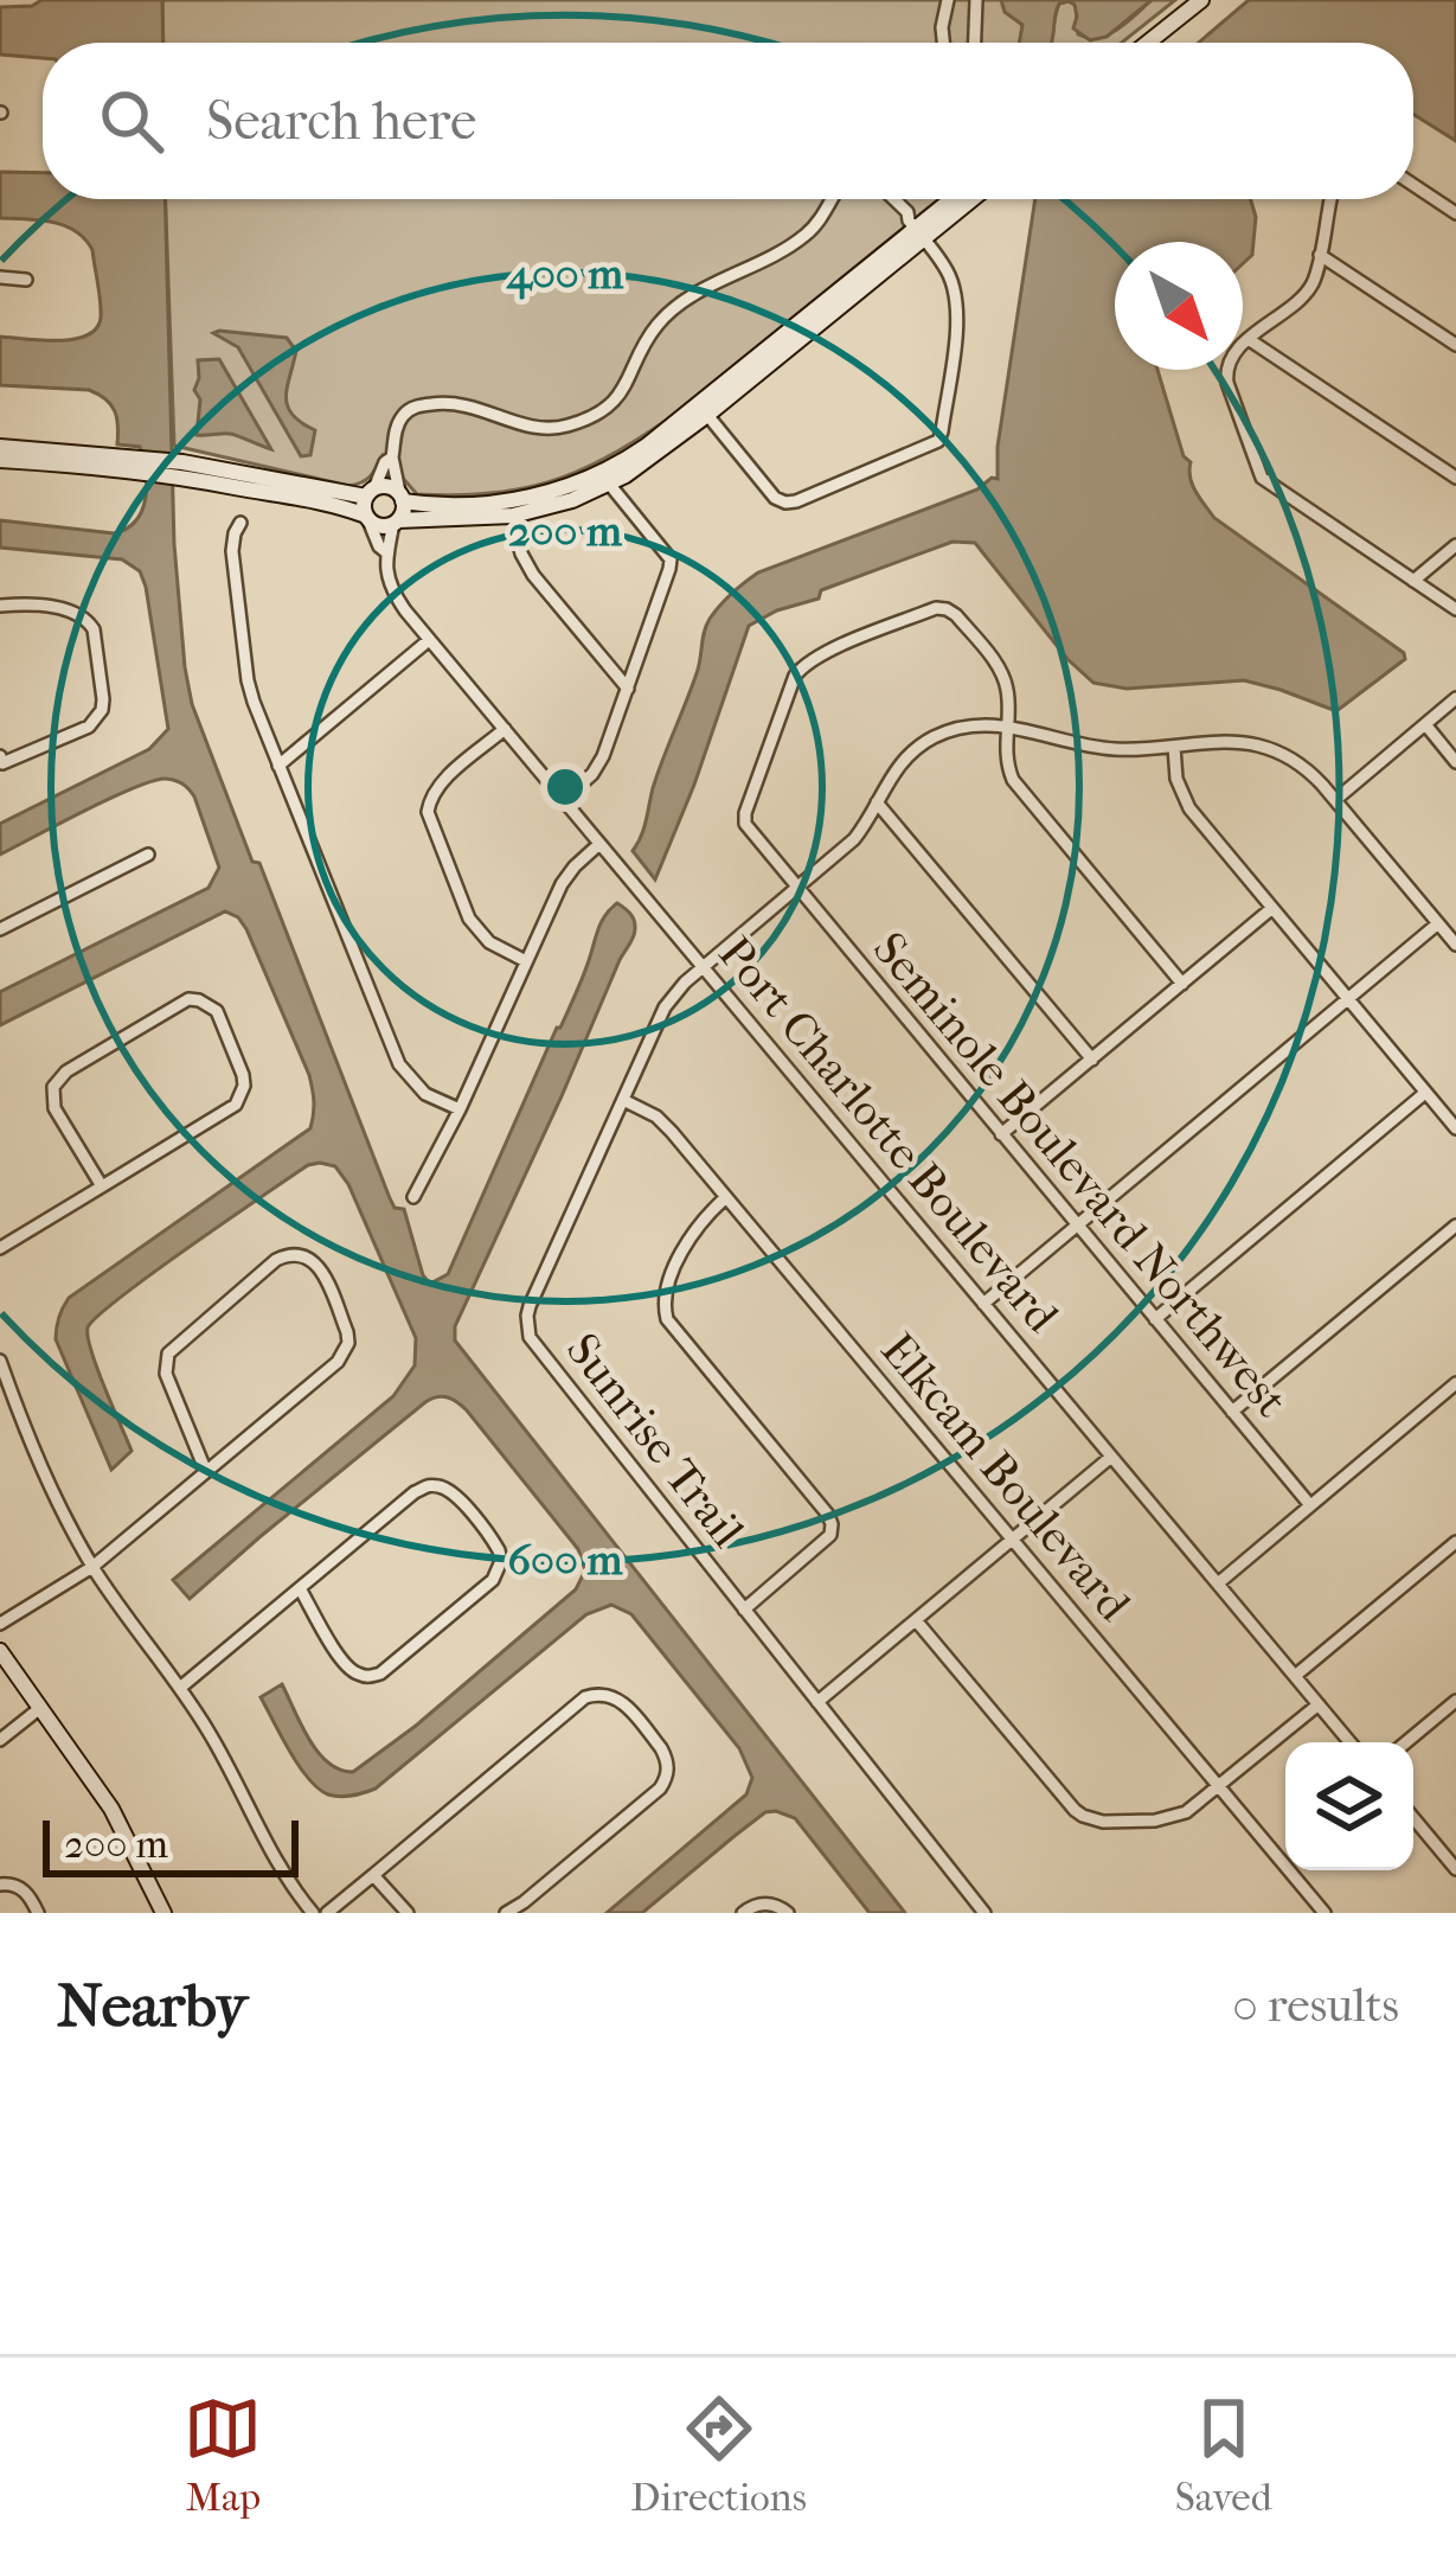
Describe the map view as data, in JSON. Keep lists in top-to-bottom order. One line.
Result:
{"streets":{"street":["Port Charlotte Boulevard","Seminole Boulevard Northwest","Sunrise Trail","Elkcam Boulevard"]},"crossings":[["Port Charlotte Boulevard","Sunrise Trail"],["Seminole Boulevard Northwest","Sunrise Trail"],["Sunrise Trail","Elkcam Boulevard"]],"scale_bar":"200 m","north":"bottom right","page":{"search":"Search here","scale":"200 m","heading":["Nearby","0 results"],"nav":["Map","Directions","Saved"]},"rings":["400 m","200 m","600 m"]}
